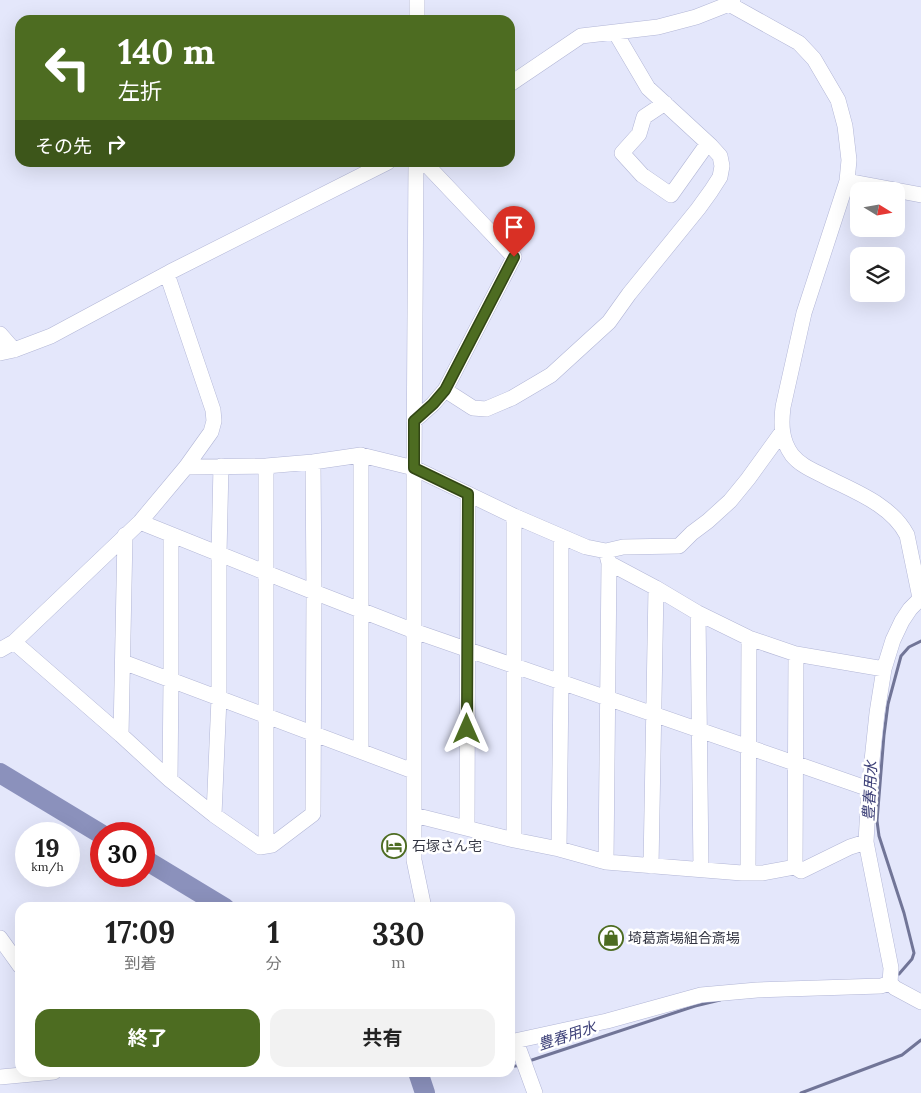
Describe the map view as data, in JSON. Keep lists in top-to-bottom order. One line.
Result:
{"water":["豊春用水"],"places":{"hotel":["石塚さん宅"],"shop":["埼葛斎場組合斎場"]},"north":"right","page":{"turn":["140 m","左折"],"then":"その先","speed":"19 km/h","limit":"30","eta":["17:09","到着","1","分","330","m"],"buttons":["終了","共有"]}}
